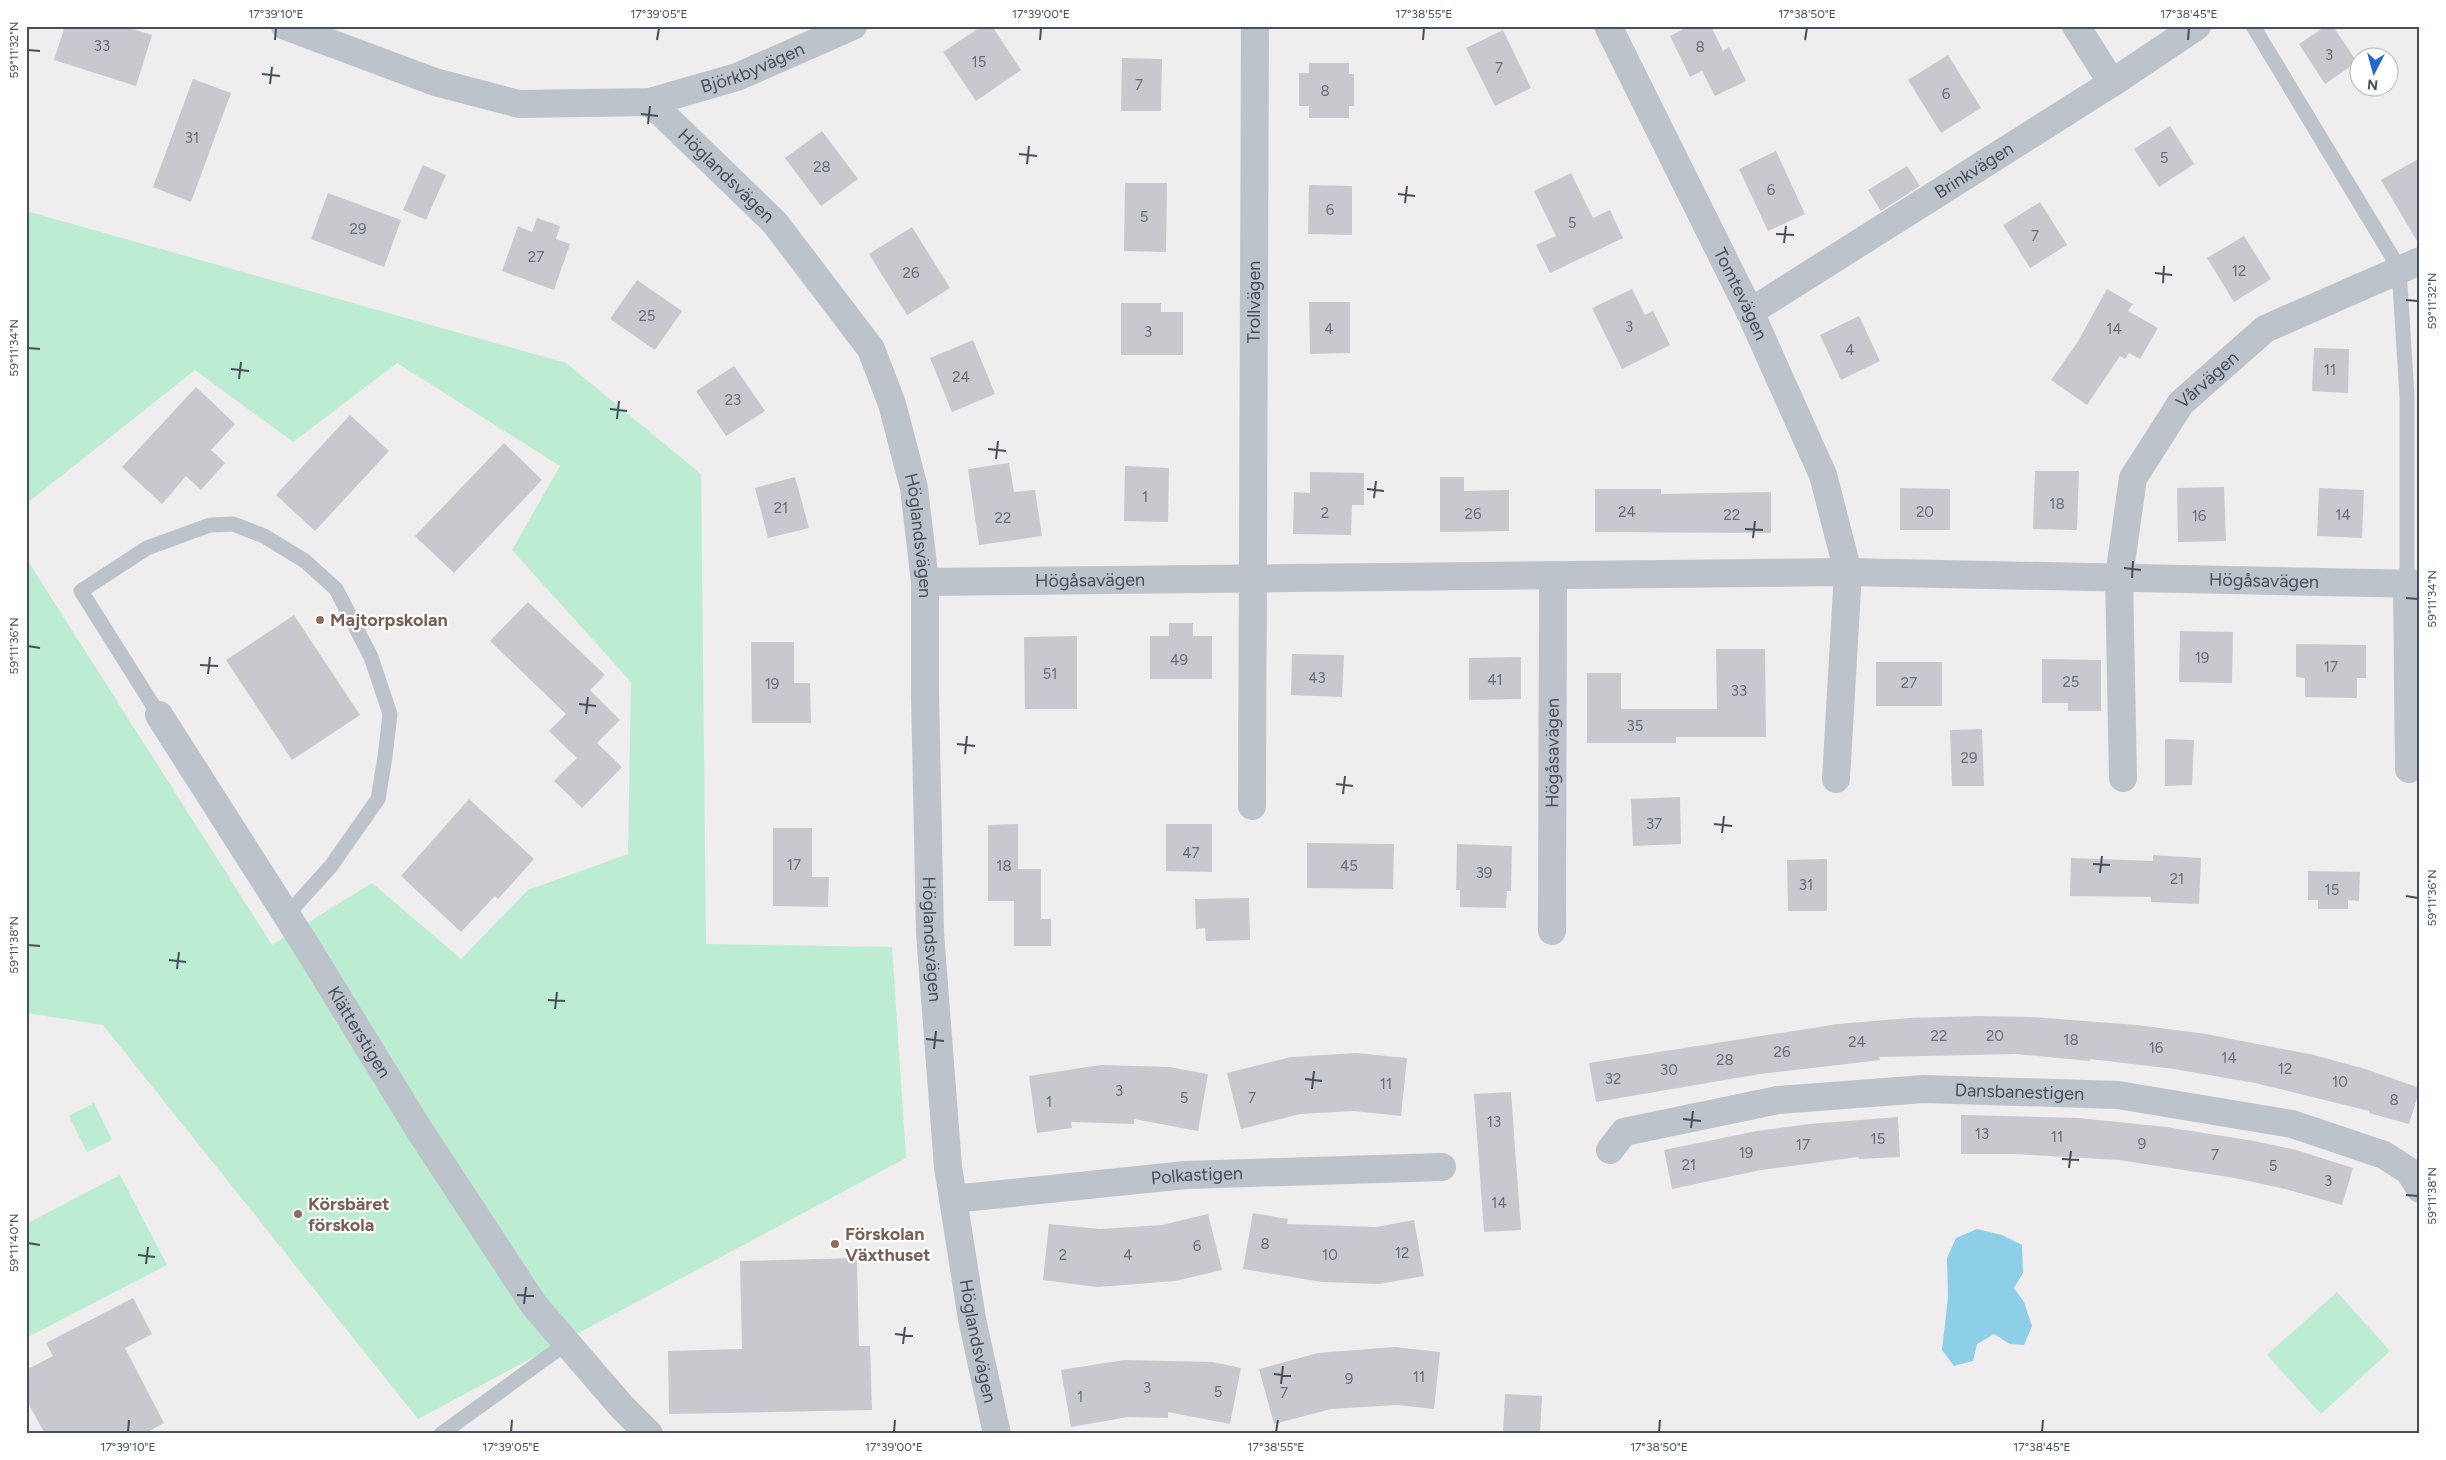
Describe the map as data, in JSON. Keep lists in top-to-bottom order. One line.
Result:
{"streets":{"street":["Björkbyvägen","Brinkvägen","Höglandsvägen","Tomtevägen","Trollvägen","Vårvägen","Högåsavägen","Klätterstigen","Dansbanestigen","Polkastigen"]},"crossings":[["Björkbyvägen","Höglandsvägen"],["Brinkvägen","Tomtevägen"],["Höglandsvägen","Högåsavägen"],["Höglandsvägen","Polkastigen"],["Tomtevägen","Högåsavägen"],["Trollvägen","Högåsavägen"],["Vårvägen","Högåsavägen"]],"places":["Majtorpskolan","Körsbäret förskola","Förskolan Växthuset"],"house_numbers":["33","8","3","15","7","7","8","6","31","5","28","6","6","5","5","29","7","27","12","26","25","3","4","14","3","4","11","24","23","1","18","21","24","20","2","26","22","14","16","22","19","49","17","51","43","41","25","27","19","33","35","29","37","47","17","18","45","39","21","31","15","22","20","18","24","16","26","14","28","12","30","32","10","11","3","5","7","8","1","13","13","11","15","9","17","19","7","21","5","3","14","8","6","12","2","4","10","11","9","3","5","7","1"],"north":"bottom","coordinates":["17°39'10\"E","17°39'05\"E","17°39'00\"E","17°38'55\"E","17°38'50\"E","17°38'45\"E","59°11'32\"N","59°11'34\"N","59°11'36\"N","59°11'38\"N","59°11'40\"N"]}
